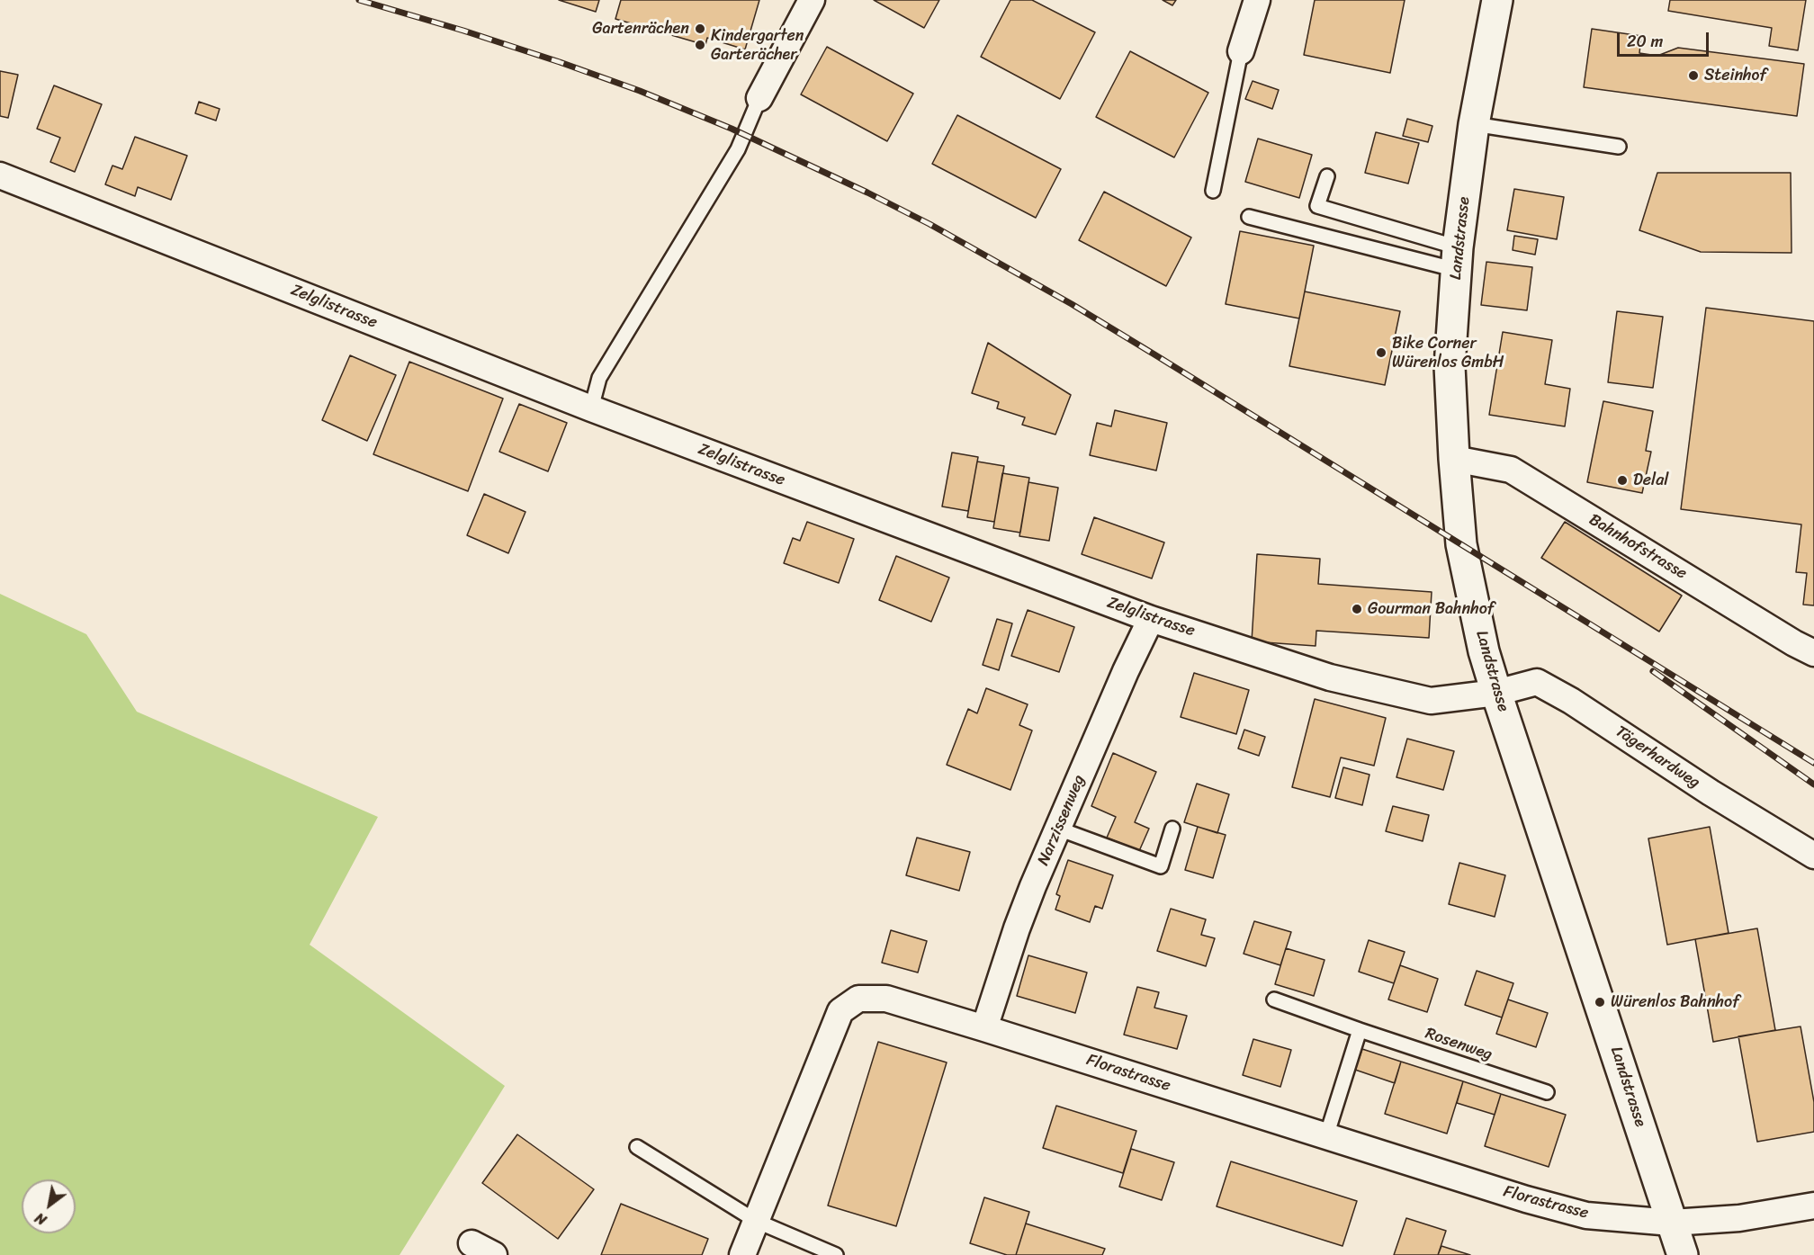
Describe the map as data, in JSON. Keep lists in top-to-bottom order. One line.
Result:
{"streets":{"main road":["Landstrasse"],"street":["Zelglistrasse","Bahnhofstrasse","Tägerhardweg","Narzissenweg","Florastrasse"],"lane":["Rosenweg"]},"crossings":[["Landstrasse","Zelglistrasse"],["Landstrasse","Bahnhofstrasse"],["Landstrasse","Tägerhardweg"],["Landstrasse","Florastrasse"],["Zelglistrasse","Tägerhardweg"],["Zelglistrasse","Narzissenweg"],["Narzissenweg","Florastrasse"]],"places":["Gartenrächen","Kindergarten Garterächer","Steinhof","Bike Corner Würenlos GmbH","Delal","Gourman Bahnhof","Würenlos Bahnhof"],"scale_bar":"20 m","north":"bottom left"}
